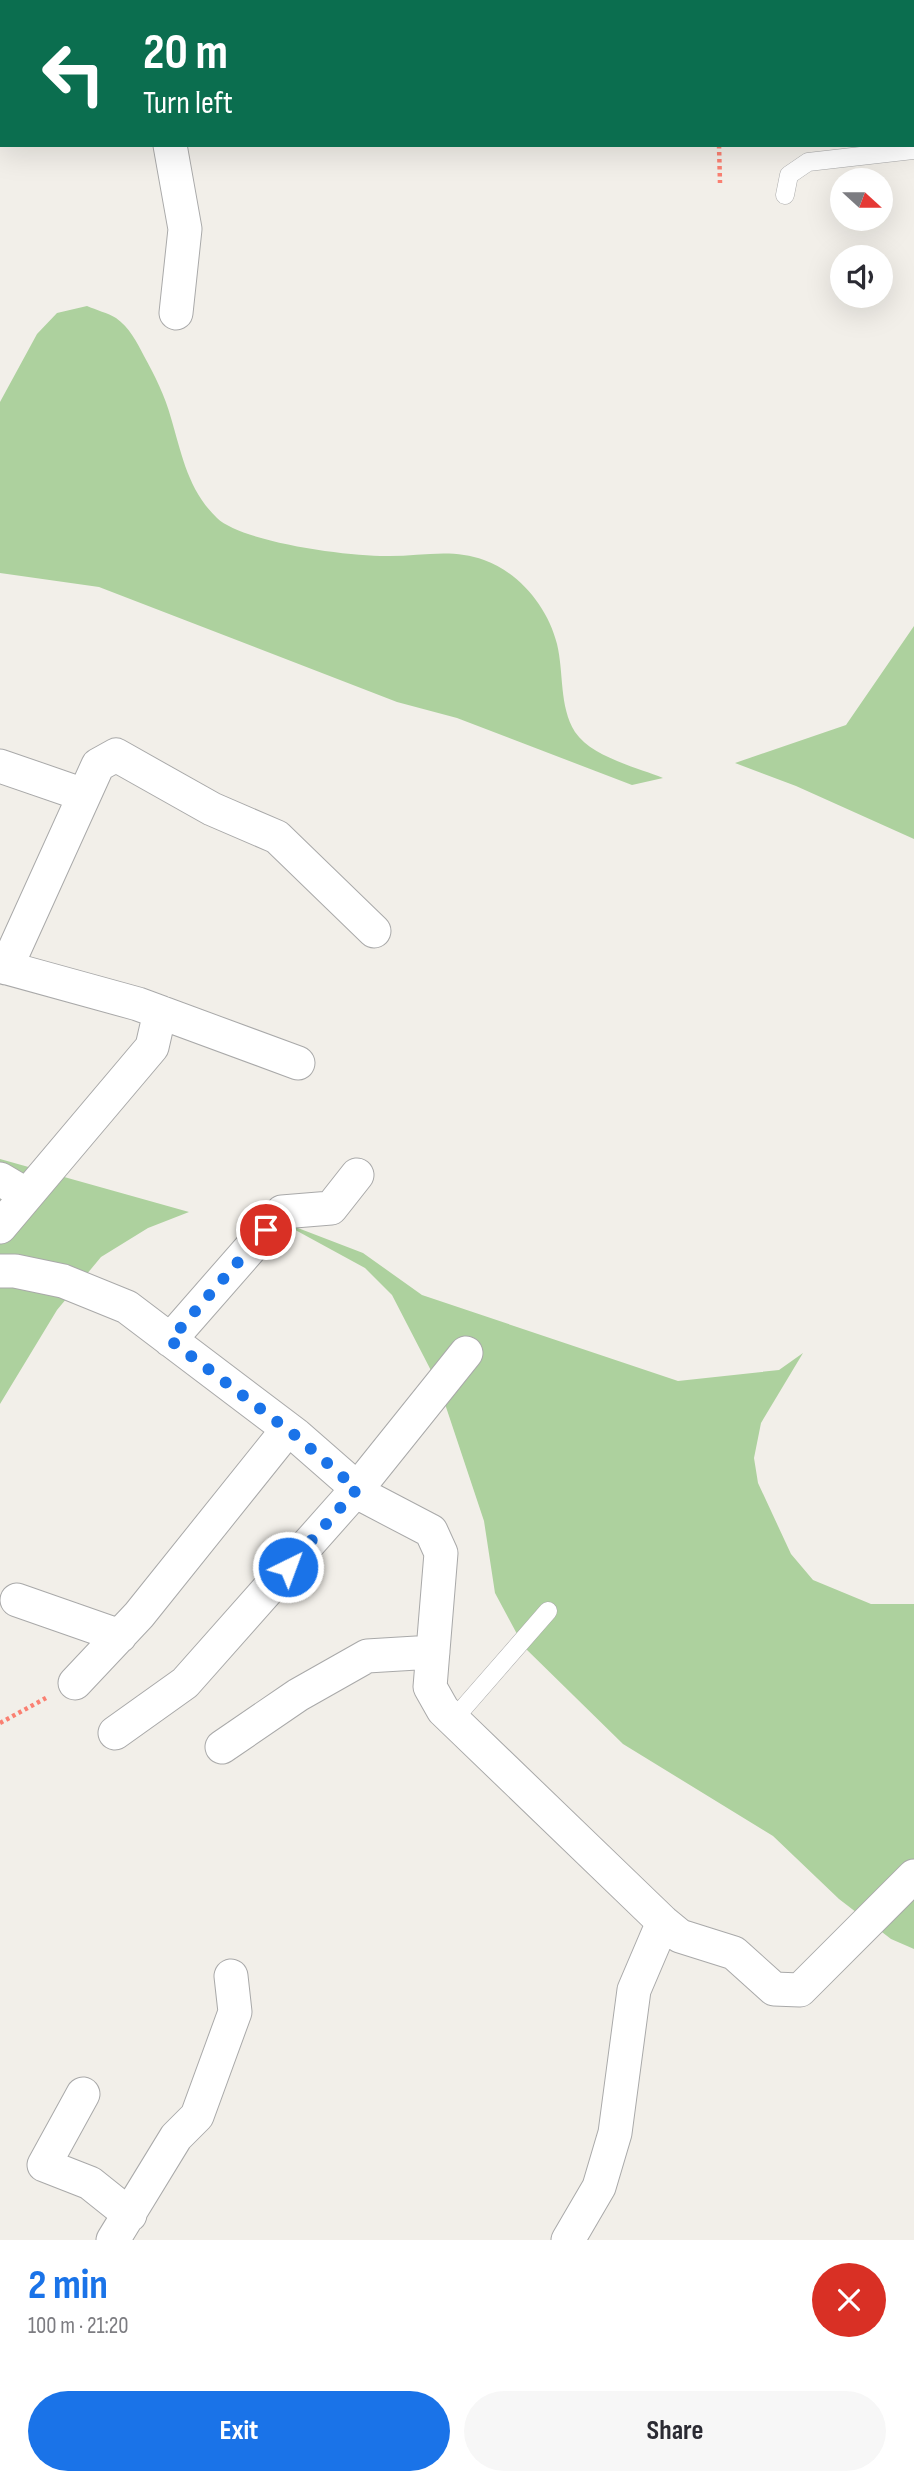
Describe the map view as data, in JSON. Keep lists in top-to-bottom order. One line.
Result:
{"north":"right","page":{"turn":["20 m","Turn left"],"heading":["2 min","100 m · 21:20"],"buttons":["Exit","Share"]}}
